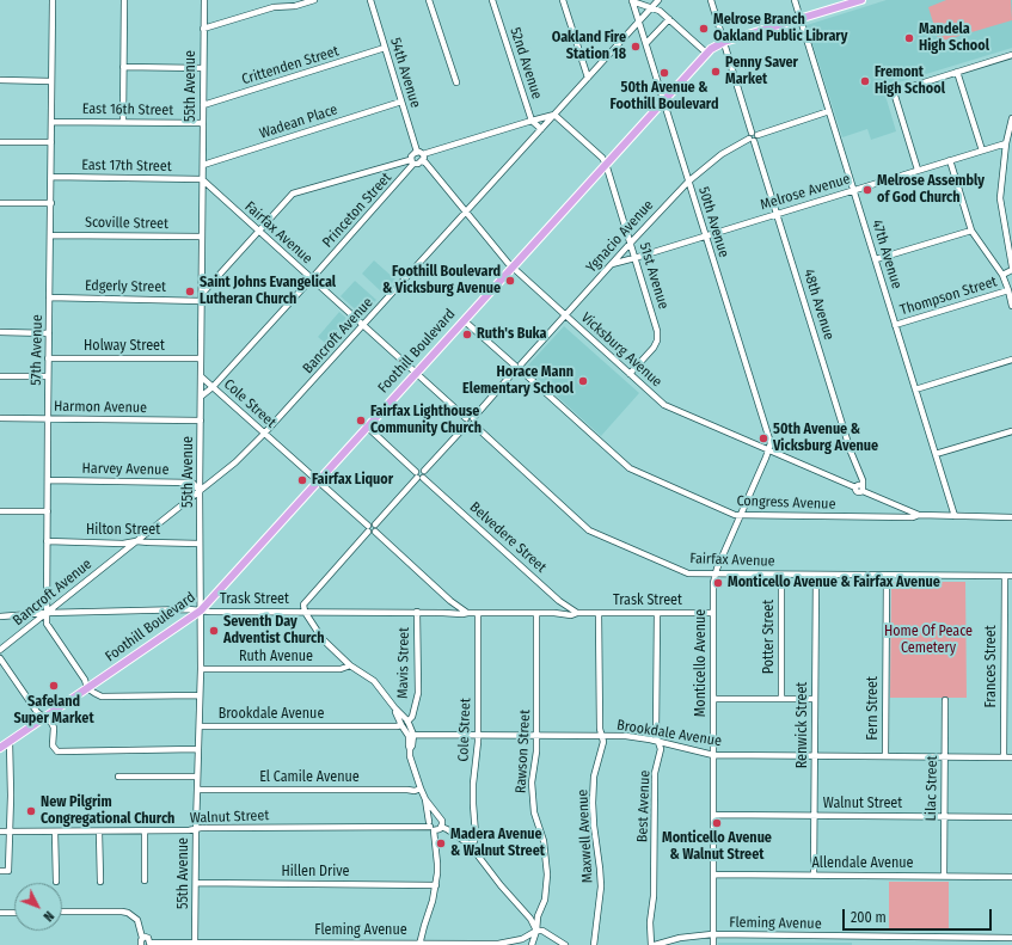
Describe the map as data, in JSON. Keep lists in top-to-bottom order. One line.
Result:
{"streets":{"main road":["Foothill Boulevard"],"street":["52nd Avenue","Crittenden Street","54th Avenue","55th Avenue","East 16th Street","Wadean Place","East 17th Street","Melrose Avenue","Princeton Street","50th Avenue","Scoville Street","Fairfax Avenue","Ygnacio Avenue","47th Avenue","51st Avenue","Edgerly Street","Thompson Street","48th Avenue","Bancroft Avenue","Holway Street","57th Avenue","Vicksburg Avenue","Cole Street","Harmon Avenue","Harvey Avenue","Congress Avenue","Hilton Street","Belvedere Street","Trask Street","Potter Street","Ruth Avenue","Mavis Street","Monticello Avenue","Frances Street","Fern Street","Brookdale Avenue","Renwick Street","Rawson Street","El Camile Avenue","Lilac Street","Walnut Street","Best Avenue","Maxwell Avenue","Allendale Avenue","Hillen Drive","Fleming Avenue"]},"crossings":[["52nd Avenue","Bancroft Avenue"],["Crittenden Street","54th Avenue"],["Crittenden Street","55th Avenue"],["54th Avenue","Wadean Place"],["54th Avenue","Princeton Street"],["55th Avenue","East 16th Street"],["55th Avenue","Wadean Place"],["55th Avenue","East 17th Street"],["55th Avenue","Princeton Street"],["55th Avenue","Scoville Street"],["55th Avenue","Fairfax Avenue"],["55th Avenue","Edgerly Street"],["55th Avenue","Bancroft Avenue"],["55th Avenue","Holway Street"],["55th Avenue","Foothill Boulevard"],["55th Avenue","Cole Street"],["55th Avenue","Harmon Avenue"],["55th Avenue","Harvey Avenue"],["55th Avenue","Hilton Street"],["55th Avenue","Trask Street"],["55th Avenue","Ruth Avenue"],["55th Avenue","Brookdale Avenue"],["55th Avenue","El Camile Avenue"],["55th Avenue","Walnut Street"],["55th Avenue","Hillen Drive"],["55th Avenue","Fleming Avenue"],["East 16th Street","57th Avenue"],["East 17th Street","Fairfax Avenue"],["East 17th Street","57th Avenue"],["Melrose Avenue","50th Avenue"],["Melrose Avenue","Ygnacio Avenue"],["Melrose Avenue","47th Avenue"],["Melrose Avenue","51st Avenue"],["Melrose Avenue","48th Avenue"],["Princeton Street","Fairfax Avenue"],["Princeton Street","Cole Street"],["50th Avenue","Ygnacio Avenue"],["50th Avenue","Bancroft Avenue"],["50th Avenue","Vicksburg Avenue"],["50th Avenue","Foothill Boulevard"],["50th Avenue","Monticello Avenue"],["Scoville Street","57th Avenue"],["Fairfax Avenue","Ygnacio Avenue"],["Fairfax Avenue","Bancroft Avenue"],["Fairfax Avenue","Foothill Boulevard"],["Fairfax Avenue","Potter Street"],["Fairfax Avenue","Monticello Avenue"],["Fairfax Avenue","Frances Street"],["Fairfax Avenue","Fern Street"],["Fairfax Avenue","Renwick Street"],["Ygnacio Avenue","51st Avenue"],["Ygnacio Avenue","48th Avenue"],["Ygnacio Avenue","Vicksburg Avenue"],["Ygnacio Avenue","Congress Avenue"],["Ygnacio Avenue","Belvedere Street"],["47th Avenue","Thompson Street"],["47th Avenue","Foothill Boulevard"],["47th Avenue","Congress Avenue"],["51st Avenue","Bancroft Avenue"],["51st Avenue","Vicksburg Avenue"],["51st Avenue","Foothill Boulevard"],["Edgerly Street","57th Avenue"],["48th Avenue","Vicksburg Avenue"],["48th Avenue","Foothill Boulevard"],["Bancroft Avenue","57th Avenue"],["Bancroft Avenue","Vicksburg Avenue"],["Bancroft Avenue","Cole Street"],["Bancroft Avenue","Harvey Avenue"],["Bancroft Avenue","Hilton Street"],["Bancroft Avenue","Trask Street"],["Holway Street","57th Avenue"],["57th Avenue","Foothill Boulevard"],["57th Avenue","Harmon Avenue"],["57th Avenue","Harvey Avenue"],["57th Avenue","Hilton Street"],["57th Avenue","Trask Street"],["Vicksburg Avenue","Foothill Boulevard"],["Vicksburg Avenue","Congress Avenue"],["Vicksburg Avenue","Monticello Avenue"],["Foothill Boulevard","Cole Street"],["Foothill Boulevard","Congress Avenue"],["Foothill Boulevard","Belvedere Street"],["Foothill Boulevard","Trask Street"],["Cole Street","Trask Street"],["Cole Street","Brookdale Avenue"],["Congress Avenue","Monticello Avenue"],["Belvedere Street","Trask Street"],["Trask Street","Mavis Street"],["Trask Street","Monticello Avenue"],["Trask Street","Rawson Street"],["Trask Street","Best Avenue"],["Trask Street","Maxwell Avenue"],["Mavis Street","Brookdale Avenue"],["Monticello Avenue","Brookdale Avenue"],["Monticello Avenue","Walnut Street"],["Monticello Avenue","Allendale Avenue"],["Monticello Avenue","Fleming Avenue"],["Frances Street","Brookdale Avenue"],["Fern Street","Brookdale Avenue"],["Brookdale Avenue","Renwick Street"],["Brookdale Avenue","Rawson Street"],["Brookdale Avenue","Lilac Street"],["Brookdale Avenue","Best Avenue"],["Brookdale Avenue","Maxwell Avenue"],["Renwick Street","Walnut Street"],["Renwick Street","Allendale Avenue"],["Rawson Street","Fleming Avenue"],["Lilac Street","Walnut Street"],["Lilac Street","Allendale Avenue"],["Best Avenue","Fleming Avenue"]],"parks":["Home Of Peace Cemetery"],"places":["Melrose Branch Oakland Public Library","Mandela High School","Oakland Fire Station 18","Penny Saver Market","50th Avenue & Foothill Boulevard","Fremont High School","Melrose Assembly of God Church","Foothill Boulevard & Vicksburg Avenue","Saint Johns Evangelical Lutheran Church","Ruth's Buka","Horace Mann Elementary School","Fairfax Lighthouse Community Church","50th Avenue & Vicksburg Avenue","Fairfax Liquor","Monticello Avenue & Fairfax Avenue","Seventh Day Adventist Church","Safeland Super Market","New Pilgrim Congregational Church","Monticello Avenue & Walnut Street","Madera Avenue & Walnut Street"],"scale_bar":"200 m","north":"bottom right"}
